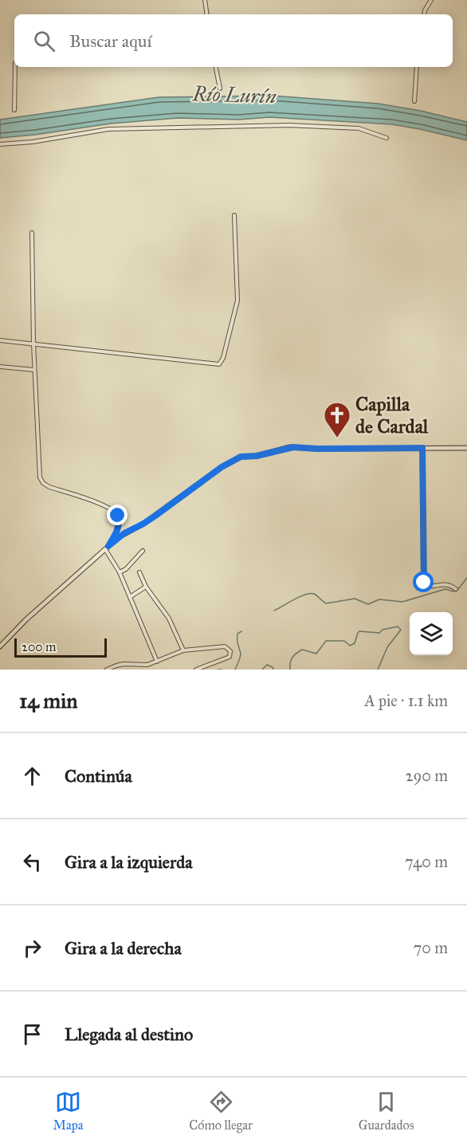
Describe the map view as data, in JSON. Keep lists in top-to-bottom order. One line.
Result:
{"water":["Río Lurín"],"places":{"church":["Capilla de Cardal"]},"scale_bar":"200 m","page":{"search":"Buscar aquí","scale":"200 m","heading":["14 min","A pie · 1.1 km"],"list":[["Continúa","290 m"],["Gira a la izquierda","740 m"],["Gira a la derecha","70 m"],"Llegada al destino"],"nav":["Mapa","Cómo llegar","Guardados"]}}
